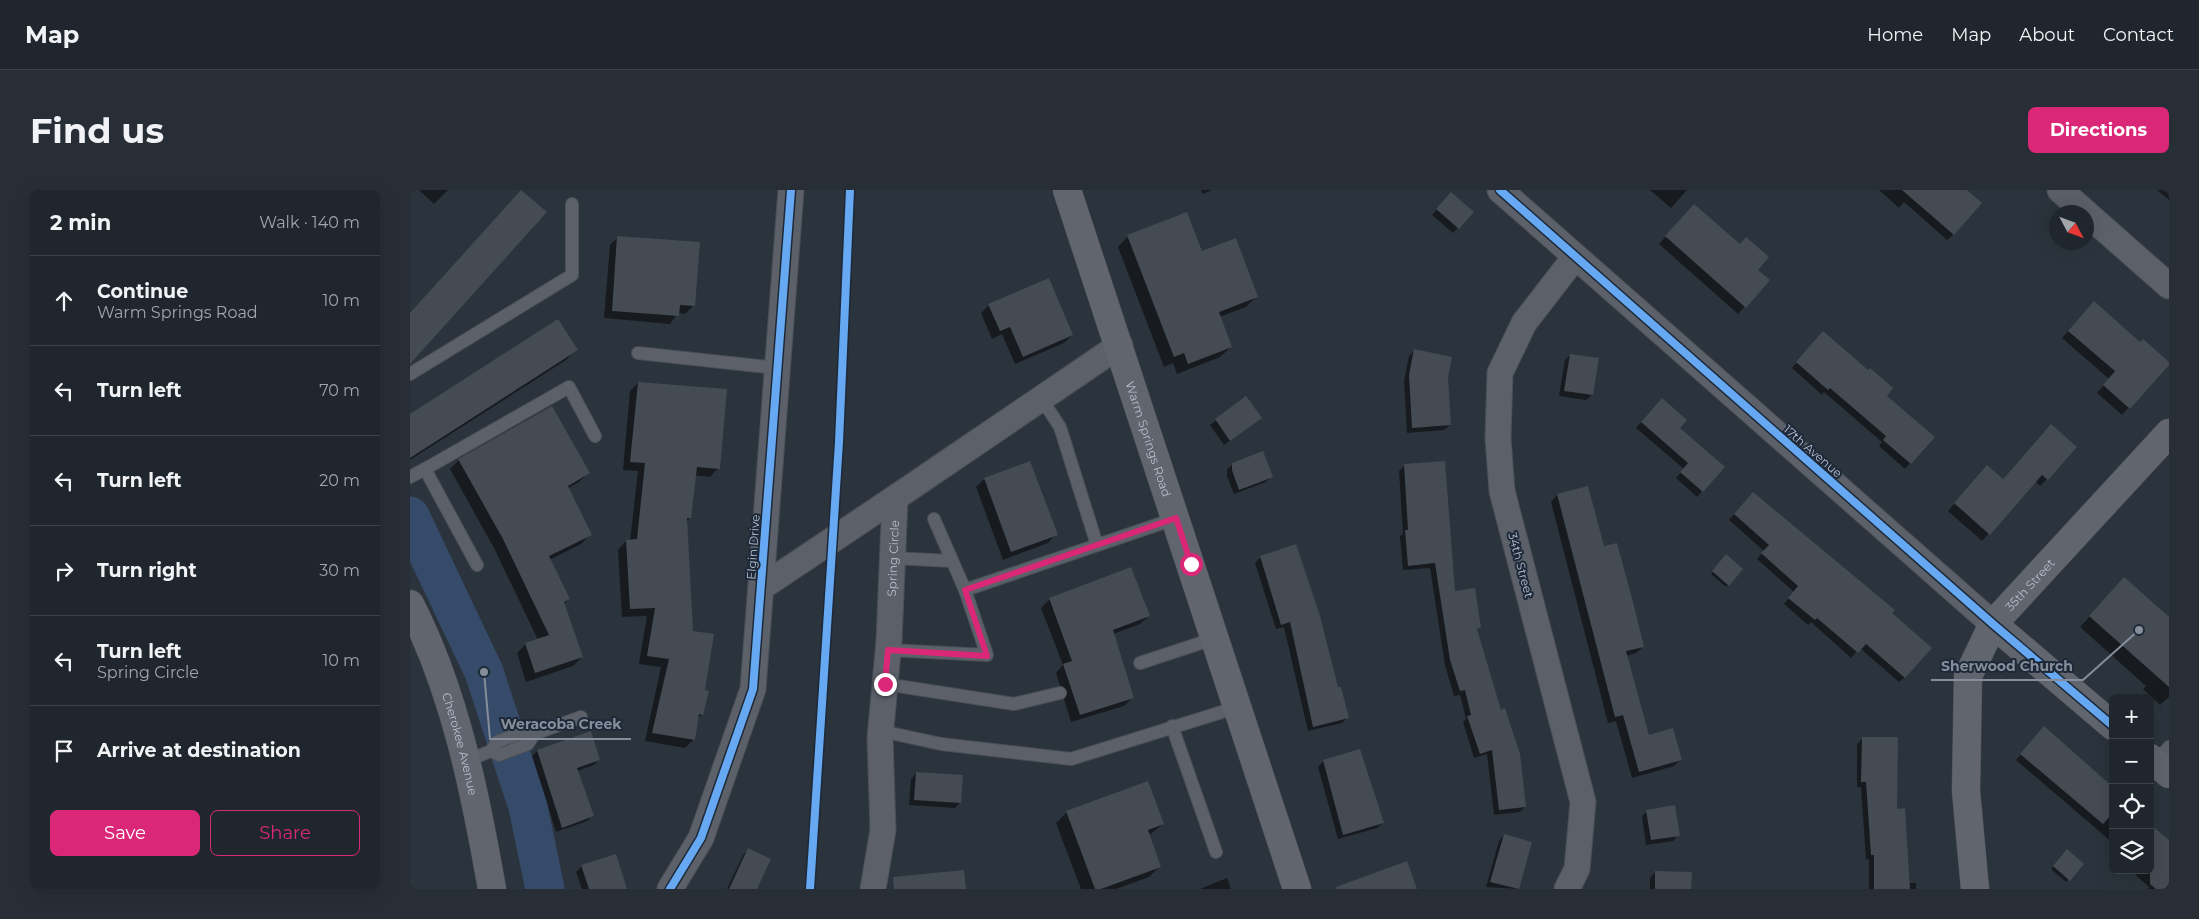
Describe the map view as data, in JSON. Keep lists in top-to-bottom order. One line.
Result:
{"streets":{"street":["Warm Springs Road","17th Avenue","Elgin Drive","Spring Circle","34th Street","35th Street","Cherokee Avenue"]},"crossings":[["17th Avenue","34th Street"],["17th Avenue","35th Street"]],"places":["Sherwood Church","Weracoba Creek"],"north":"bottom right","page":{"header":"Map","nav":["Home","Map","About","Contact"],"buttons":["Directions",["Save","Share"]],"title":"Find us","heading":["2 min","Walk · 140 m"],"list":[["Continue","Warm Springs Road","10 m"],["Turn left","70 m"],["Turn left","20 m"],["Turn right","30 m"],["Turn left","Spring Circle","10 m"],"Arrive at destination"],"map_buttons":["+","−"]}}
